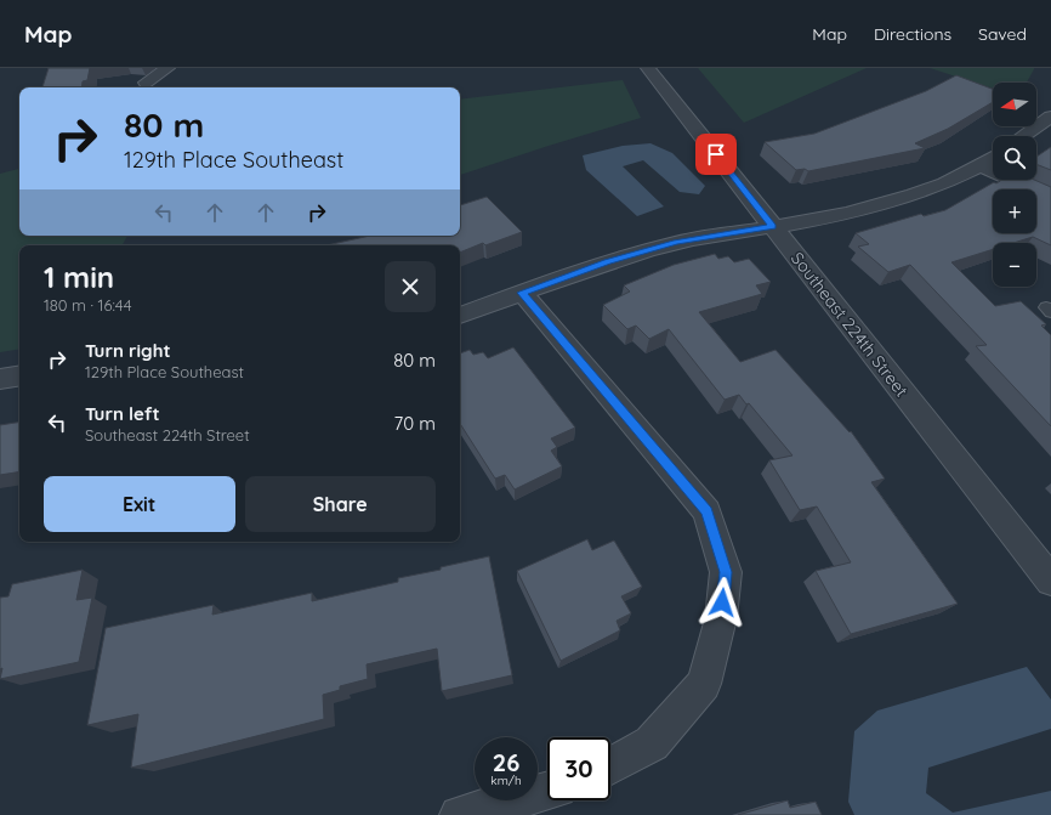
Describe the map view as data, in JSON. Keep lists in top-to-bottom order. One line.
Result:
{"streets":{"street":["Southeast 224th Street"]},"north":"left","page":{"header":"Map","nav":["Map","Directions","Saved"],"map_buttons":["+","−"],"turn":["80 m","129th Place Southeast"],"heading":["1 min","180 m · 16:44"],"list":[{"name":"Turn right","note":"129th Place Southeast","value":"80 m"},{"name":"Turn left","note":"Southeast 224th Street","value":"70 m"}],"buttons":["Exit","Share"],"speed":"26 km/h","limit":"30"}}
